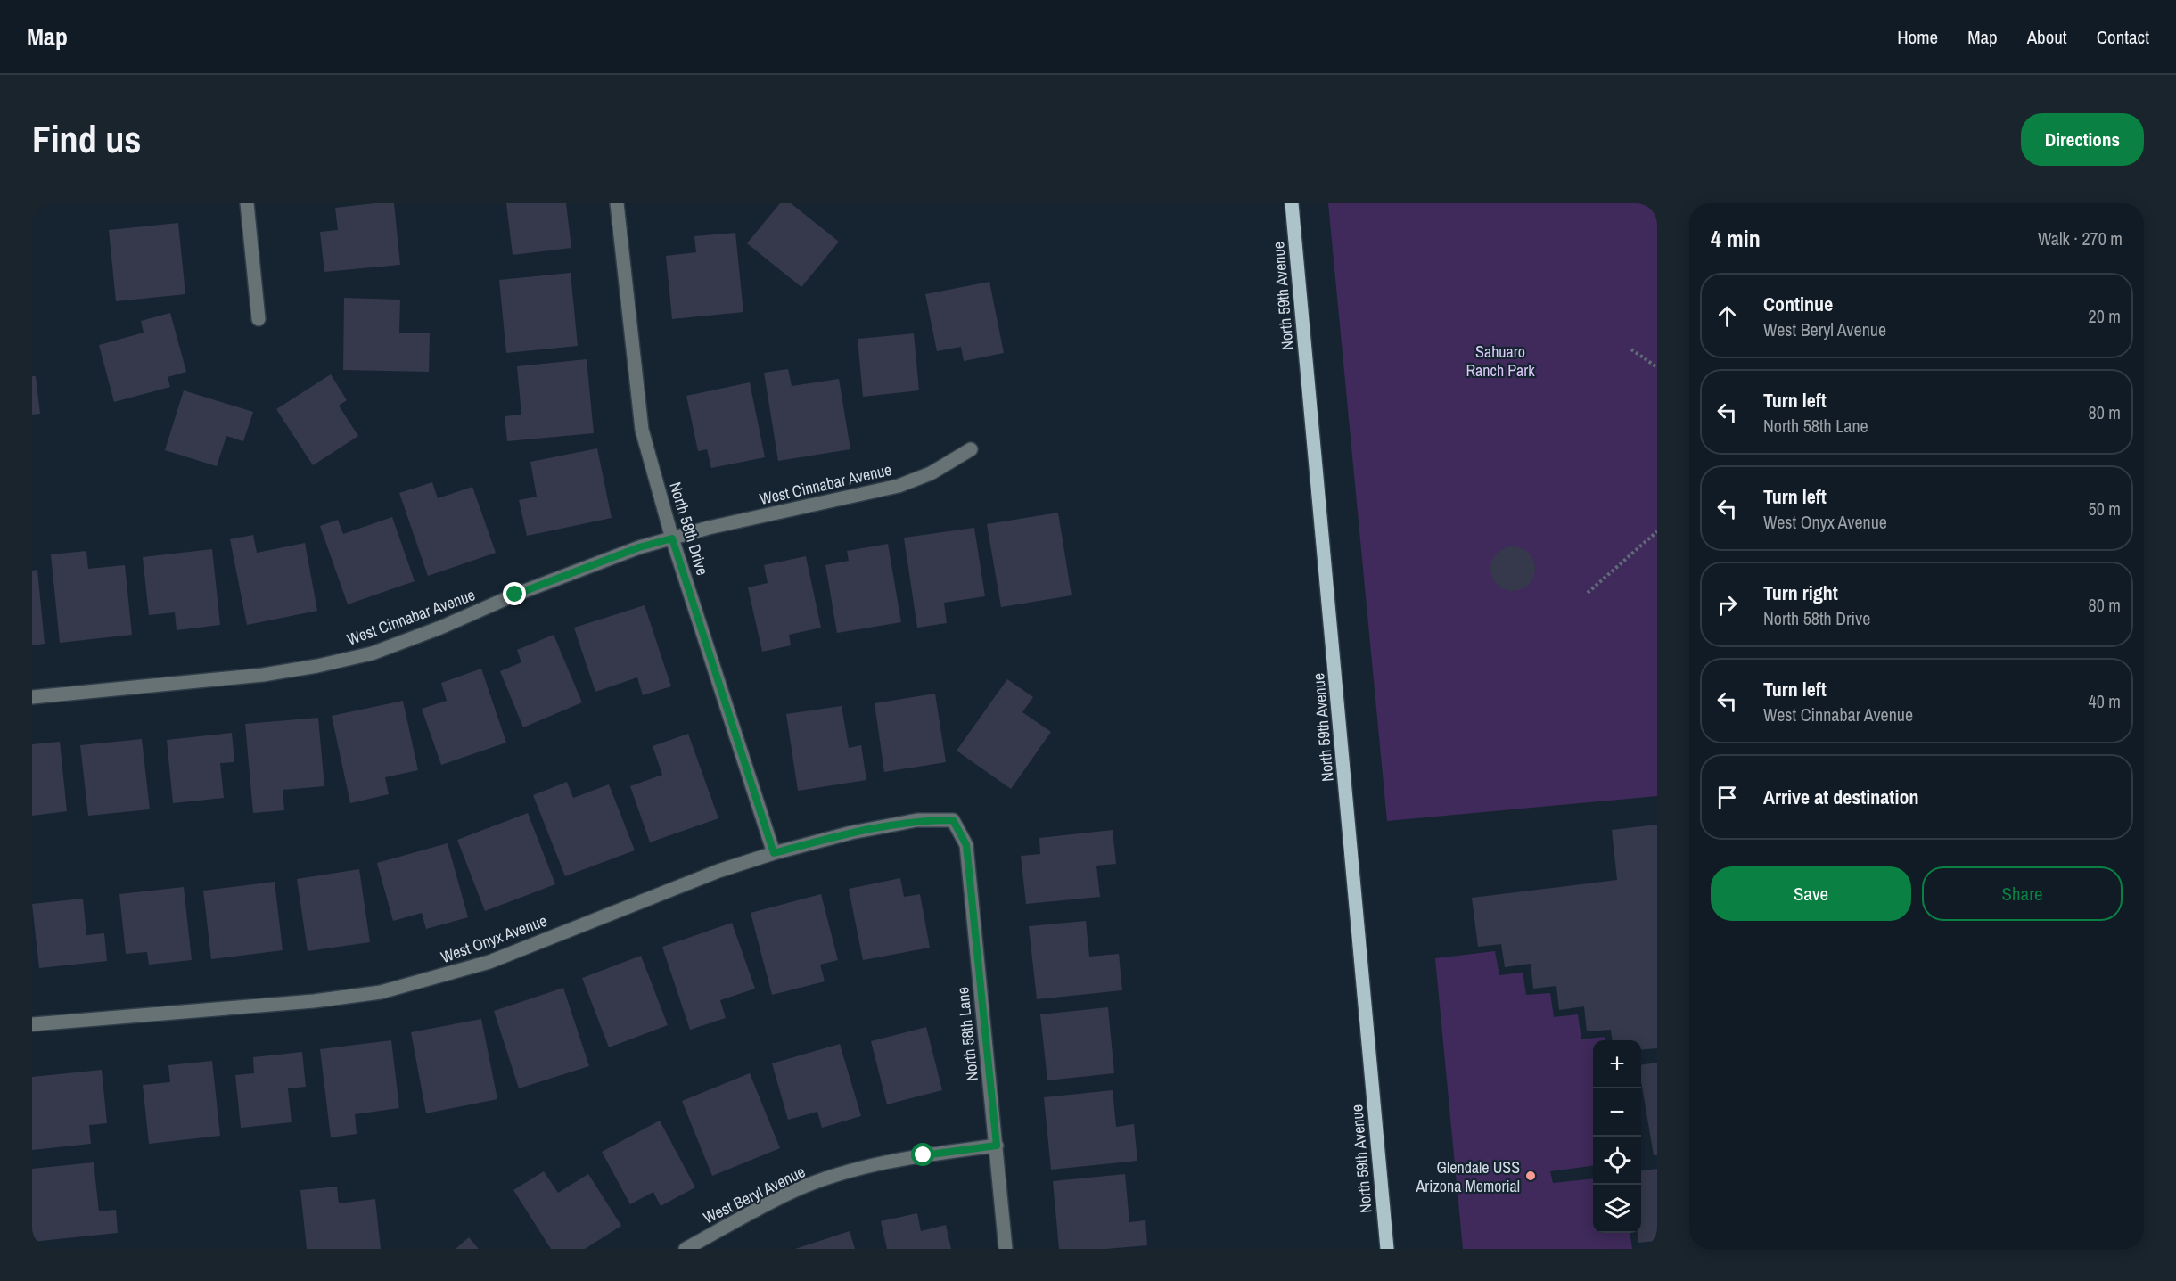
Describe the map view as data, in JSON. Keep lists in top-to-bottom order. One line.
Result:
{"streets":{"main road":["North 59th Avenue"],"street":["West Cinnabar Avenue","North 58th Drive","West Onyx Avenue","North 58th Lane","West Beryl Avenue"]},"crossings":[["West Cinnabar Avenue","North 58th Drive"],["North 58th Drive","West Onyx Avenue"],["West Onyx Avenue","North 58th Lane"],["North 58th Lane","West Beryl Avenue"]],"parks":["Sahuaro Ranch Park"],"places":["Glendale USS Arizona Memorial"],"page":{"header":"Map","nav":["Home","Map","About","Contact"],"buttons":["Directions",["Save","Share"]],"title":"Find us","heading":["4 min","Walk · 270 m"],"list":[["Continue","West Beryl Avenue","20 m"],["Turn left","North 58th Lane","80 m"],["Turn left","West Onyx Avenue","50 m"],["Turn right","North 58th Drive","80 m"],["Turn left","West Cinnabar Avenue","40 m"],"Arrive at destination"],"map_buttons":["+","−"]}}
